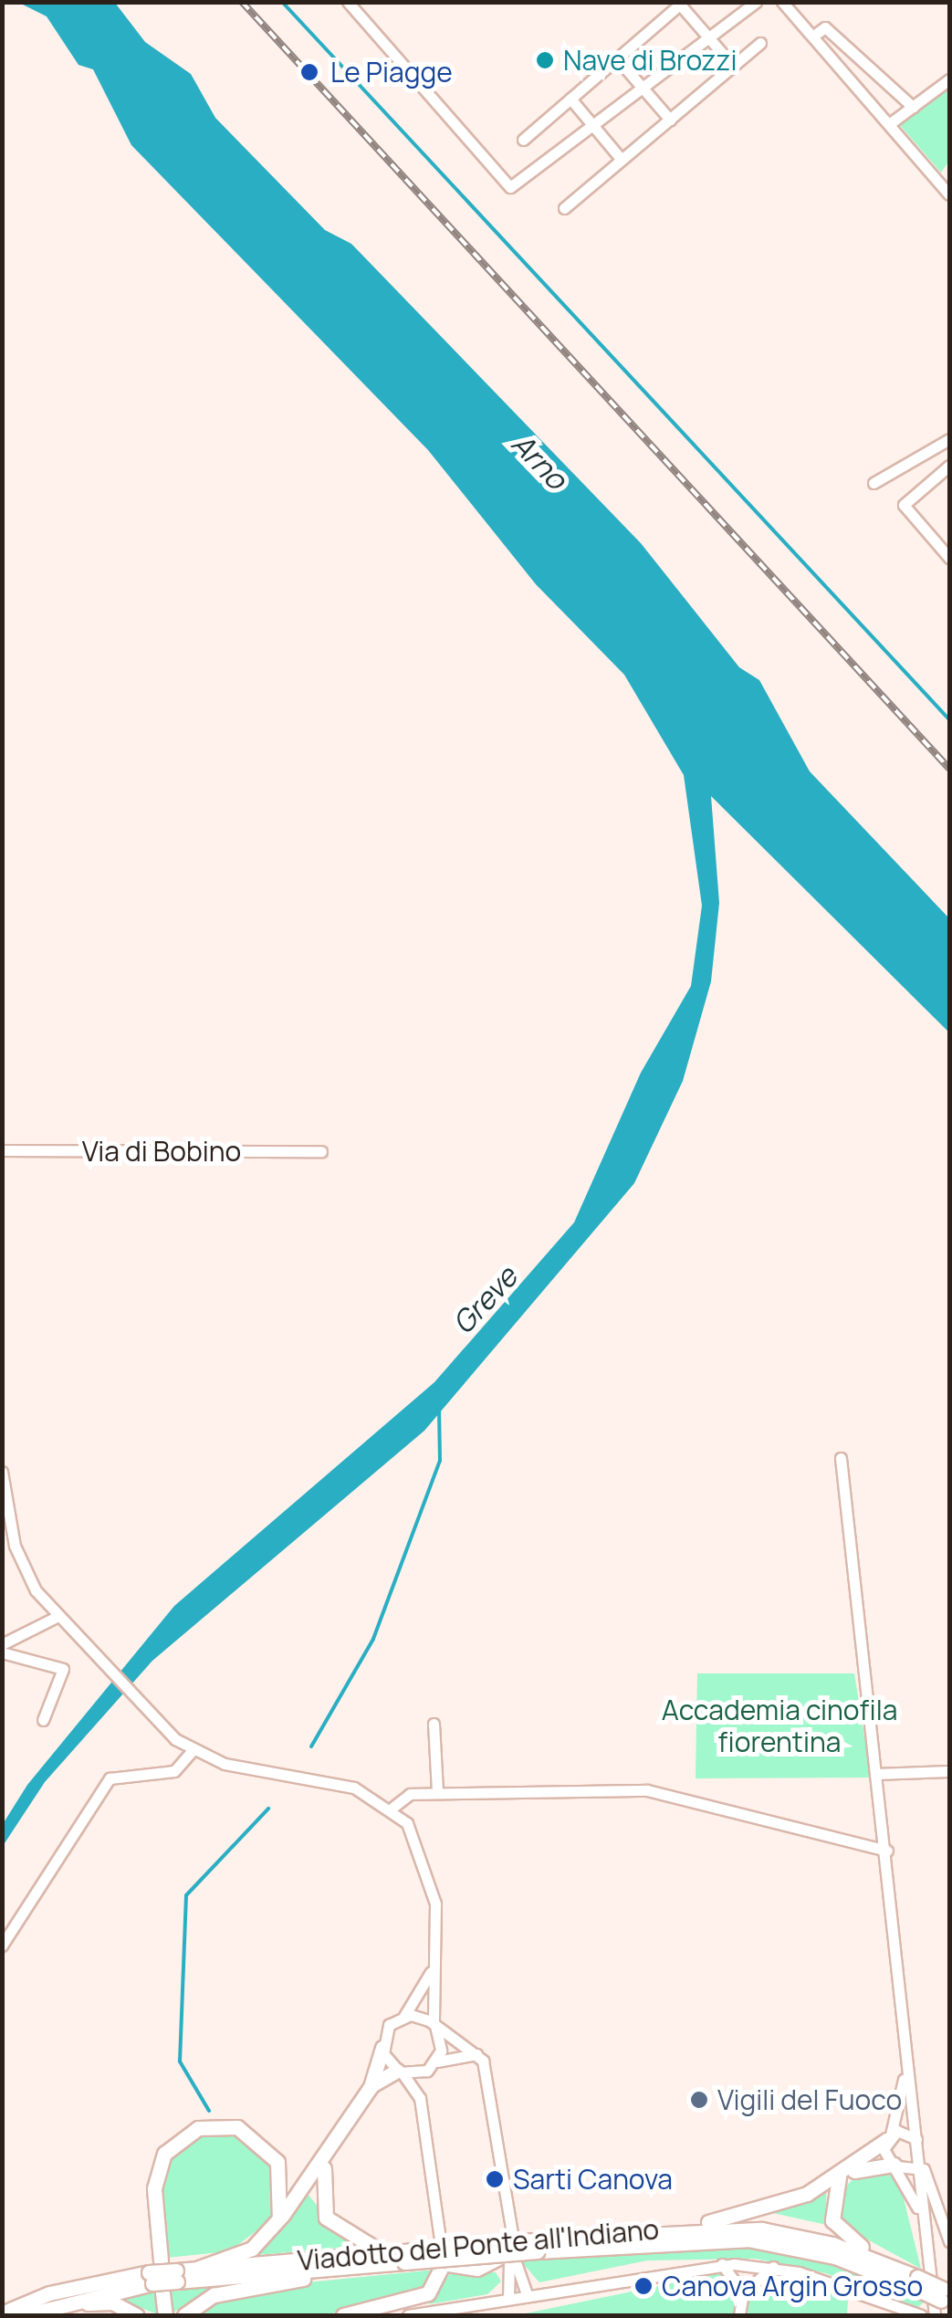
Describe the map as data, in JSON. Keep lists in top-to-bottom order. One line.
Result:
{"streets":{"highway":["Viadotto del Ponte all'Indiano"],"street":["Via di Bobino"]},"water":["Arno","Greve"],"parks":["Accademia cinofila fiorentina"],"places":["Nave di Brozzi","Le Piagge","Vigili del Fuoco","Sarti Canova","Canova Argin Grosso"]}
